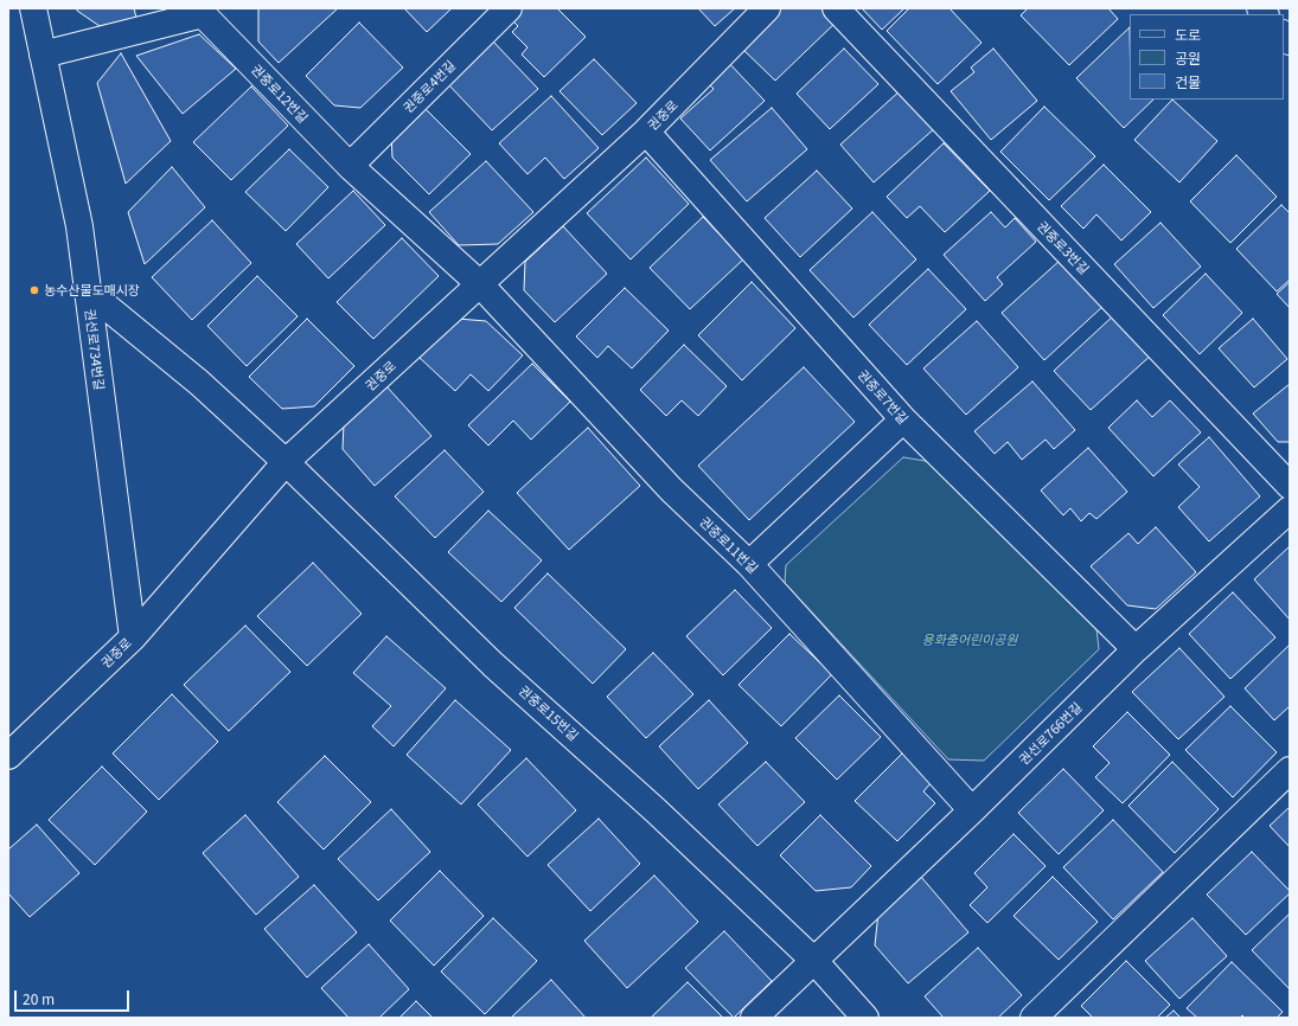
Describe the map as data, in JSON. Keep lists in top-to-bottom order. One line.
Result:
{"streets":{"street":["권중로4번길","권중로12번길","권중로","권중로3번길","권선로734번길","권중로7번길","권중로11번길","권중로15번길","권선로766번길"]},"crossings":[["권중로4번길","권중로12번길"],["권중로12번길","권중로"],["권중로12번길","권선로734번길"],["권중로12번길","권중로11번길"],["권중로","권선로734번길"],["권중로","권중로7번길"],["권중로","권중로11번길"],["권중로","권중로15번길"],["권선로734번길","권중로15번길"],["권중로7번길","권선로766번길"],["권중로11번길","권선로766번길"],["권중로15번길","권선로766번길"]],"parks":["용화출어린이공원"],"places":["농수산물도매시장"],"legend":["도로","공원","건물"],"scale_bar":"20 m"}
